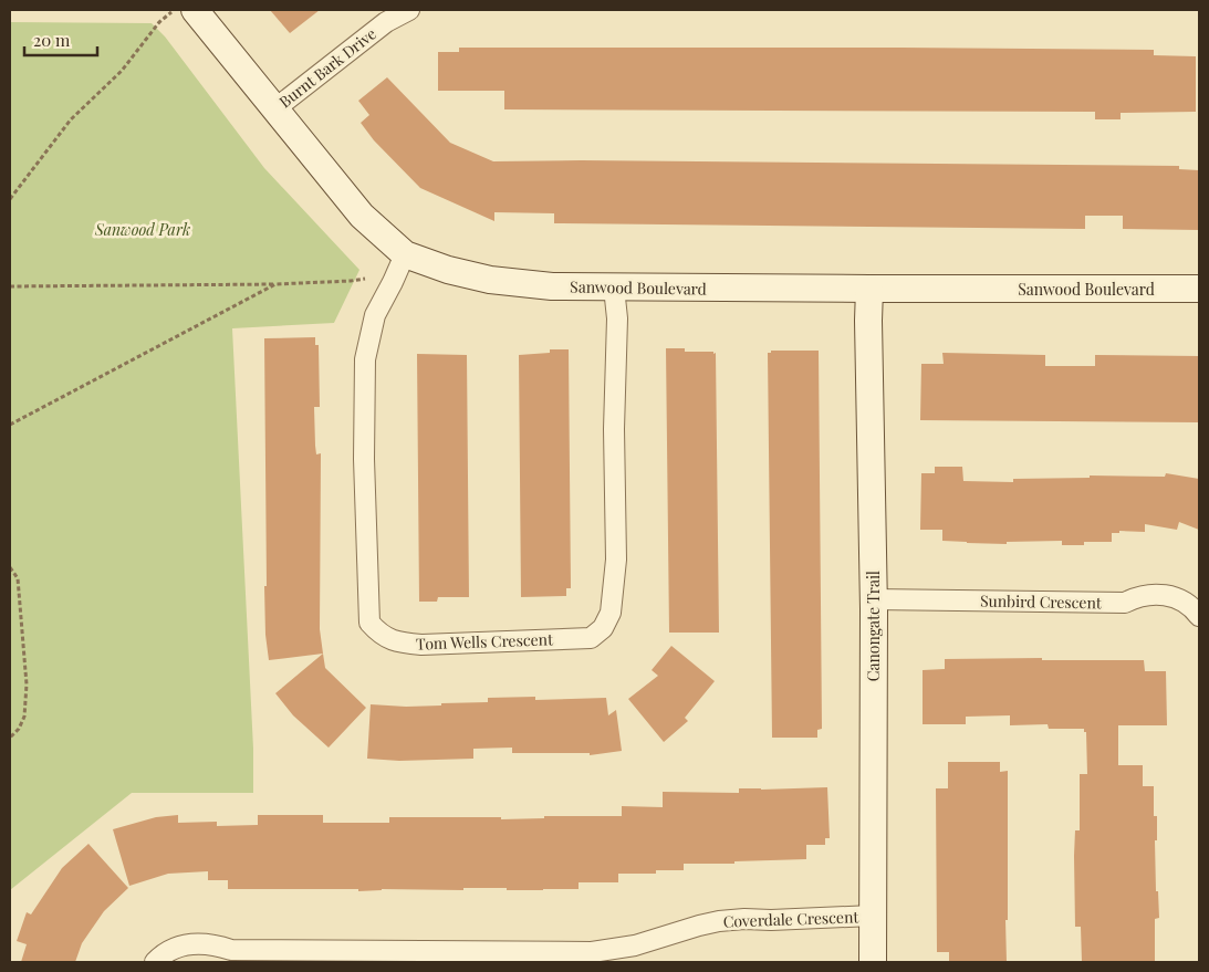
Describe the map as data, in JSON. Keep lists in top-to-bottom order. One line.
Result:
{"streets":{"street":["Burnt Bark Drive","Sanwood Boulevard","Sunbird Crescent","Canongate Trail","Tom Wells Crescent","Coverdale Crescent"]},"crossings":[["Burnt Bark Drive","Sanwood Boulevard"],["Sanwood Boulevard","Canongate Trail"],["Sanwood Boulevard","Tom Wells Crescent"],["Sunbird Crescent","Canongate Trail"],["Canongate Trail","Coverdale Crescent"]],"parks":["Sanwood Park"],"scale_bar":"20 m"}
